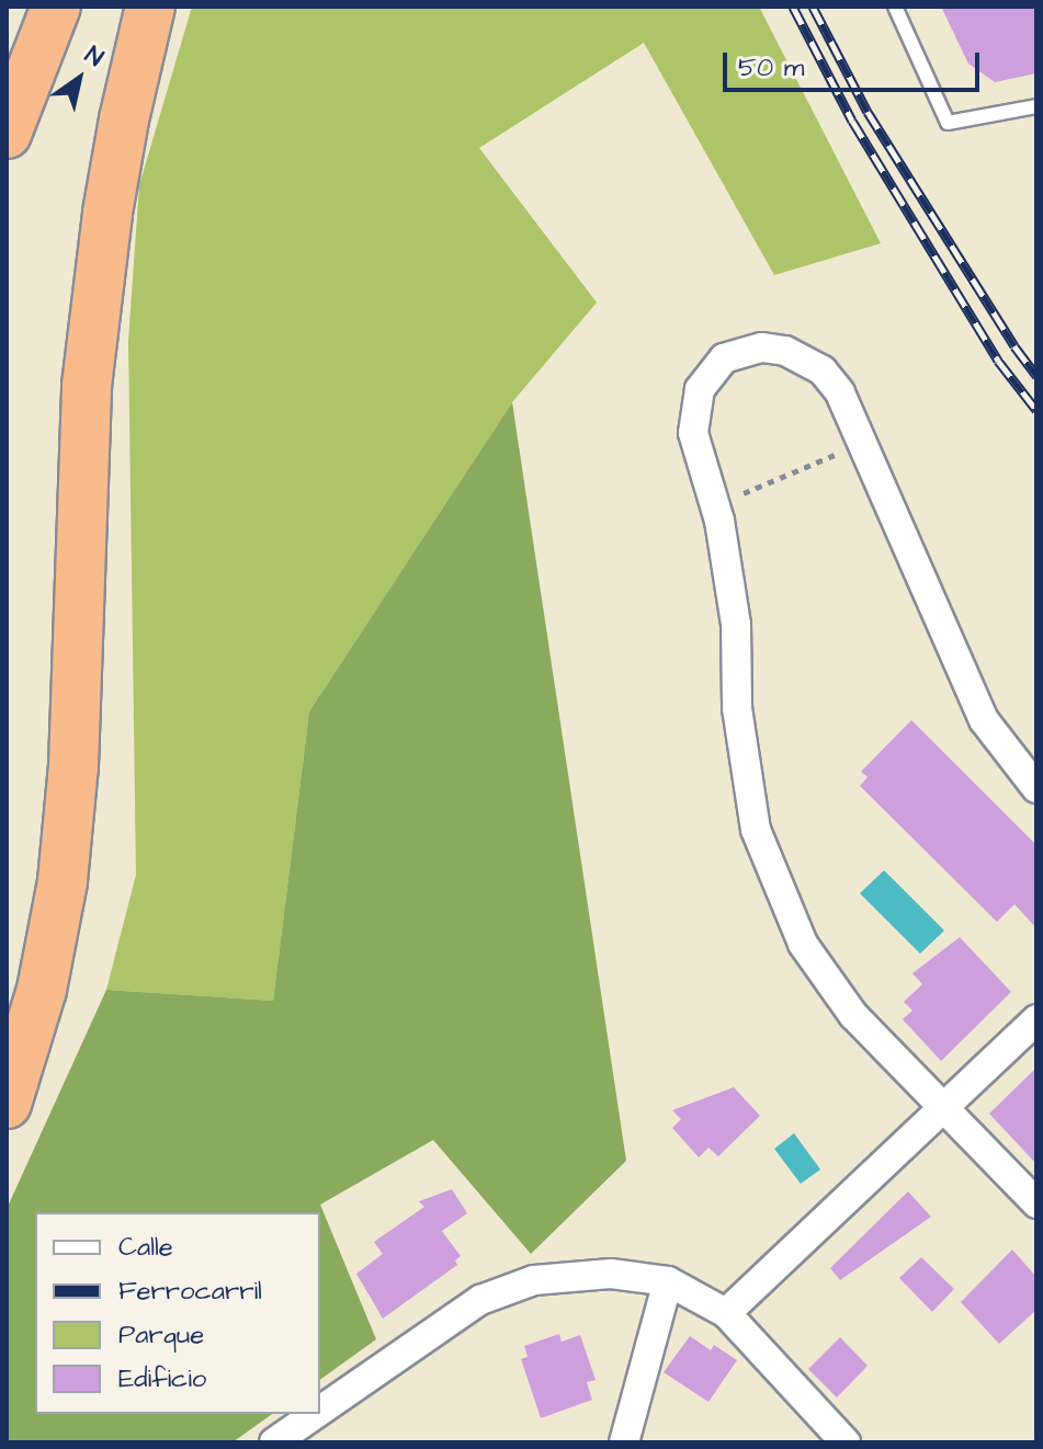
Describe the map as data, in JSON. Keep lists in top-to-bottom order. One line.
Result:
{"legend":["Calle","Ferrocarril","Parque","Edificio"],"scale_bar":"50 m","north":"top right"}
